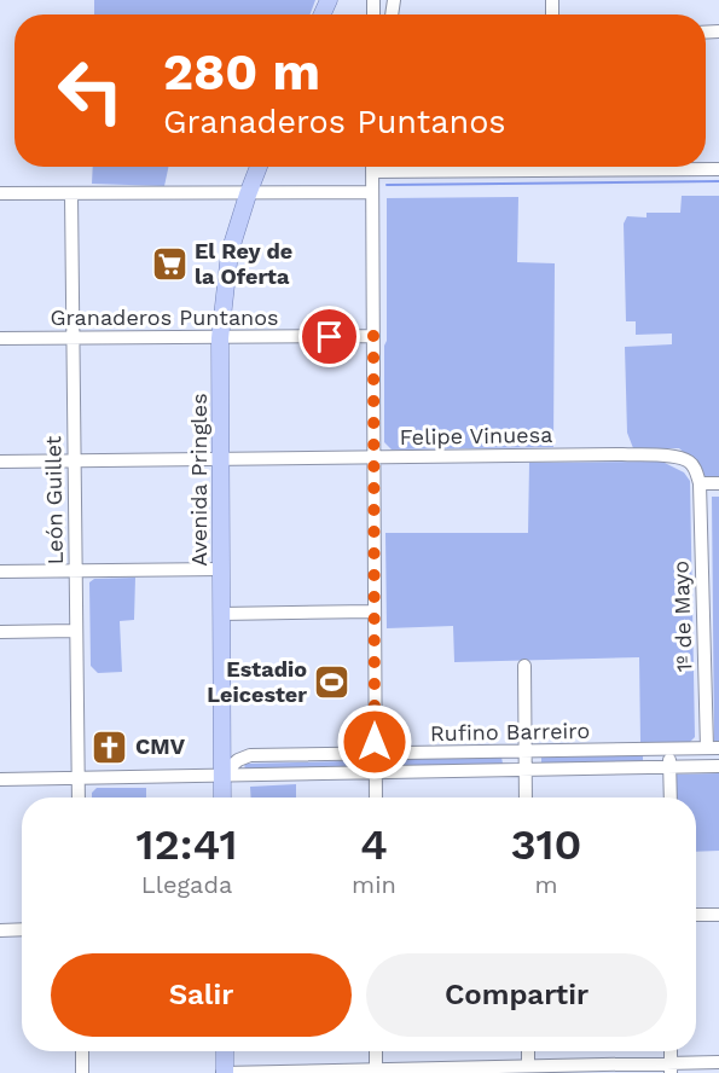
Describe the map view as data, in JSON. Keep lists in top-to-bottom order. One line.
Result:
{"streets":{"main road":["Avenida Pringles"],"street":["Granaderos Puntanos","Felipe Vinuesa","León Guillet","1º de Mayo","Rufino Barreiro"]},"crossings":[["Granaderos Puntanos","Avenida Pringles"],["Granaderos Puntanos","León Guillet"],["Felipe Vinuesa","Avenida Pringles"],["Felipe Vinuesa","León Guillet"],["Felipe Vinuesa","1º de Mayo"],["Avenida Pringles","Rufino Barreiro"],["León Guillet","Rufino Barreiro"],["1º de Mayo","Rufino Barreiro"]],"places":{"supermarket":["El Rey de la Oferta"],"sports":["Estadio Leicester"],"church":["CMV"]},"page":{"turn":["280 m","Granaderos Puntanos"],"eta":["12:41","Llegada","4","min","310","m"],"buttons":["Salir","Compartir"]}}
